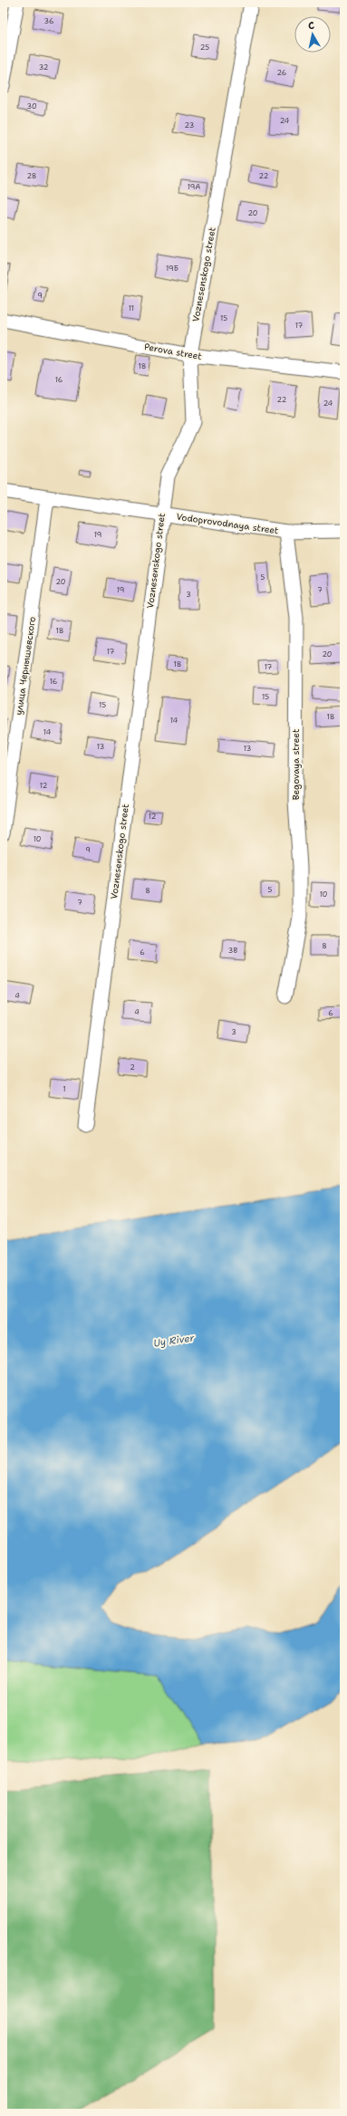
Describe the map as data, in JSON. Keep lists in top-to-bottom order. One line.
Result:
{"streets":{"street":["Voznesenskogo street","Perova street","Vodoprovodnaya street","улица Чернышевского","Begovaya street"]},"crossings":[["Voznesenskogo street","Perova street"],["Voznesenskogo street","Vodoprovodnaya street"],["Vodoprovodnaya street","улица Чернышевского"],["Vodoprovodnaya street","Begovaya street"]],"water":["Uy River"],"house_numbers":["36","25","32","26","30","24","23","28","22","19А","20","19Б","9","11","15","17","18","16","22","24","19","5","20","19","7","3","18","17","20","18","17","16","15","15","18","14","14","13","13","12","12","10","9","5","8","10","7","8","3В","6","4","4","6","3","2","1"],"north":"top"}
